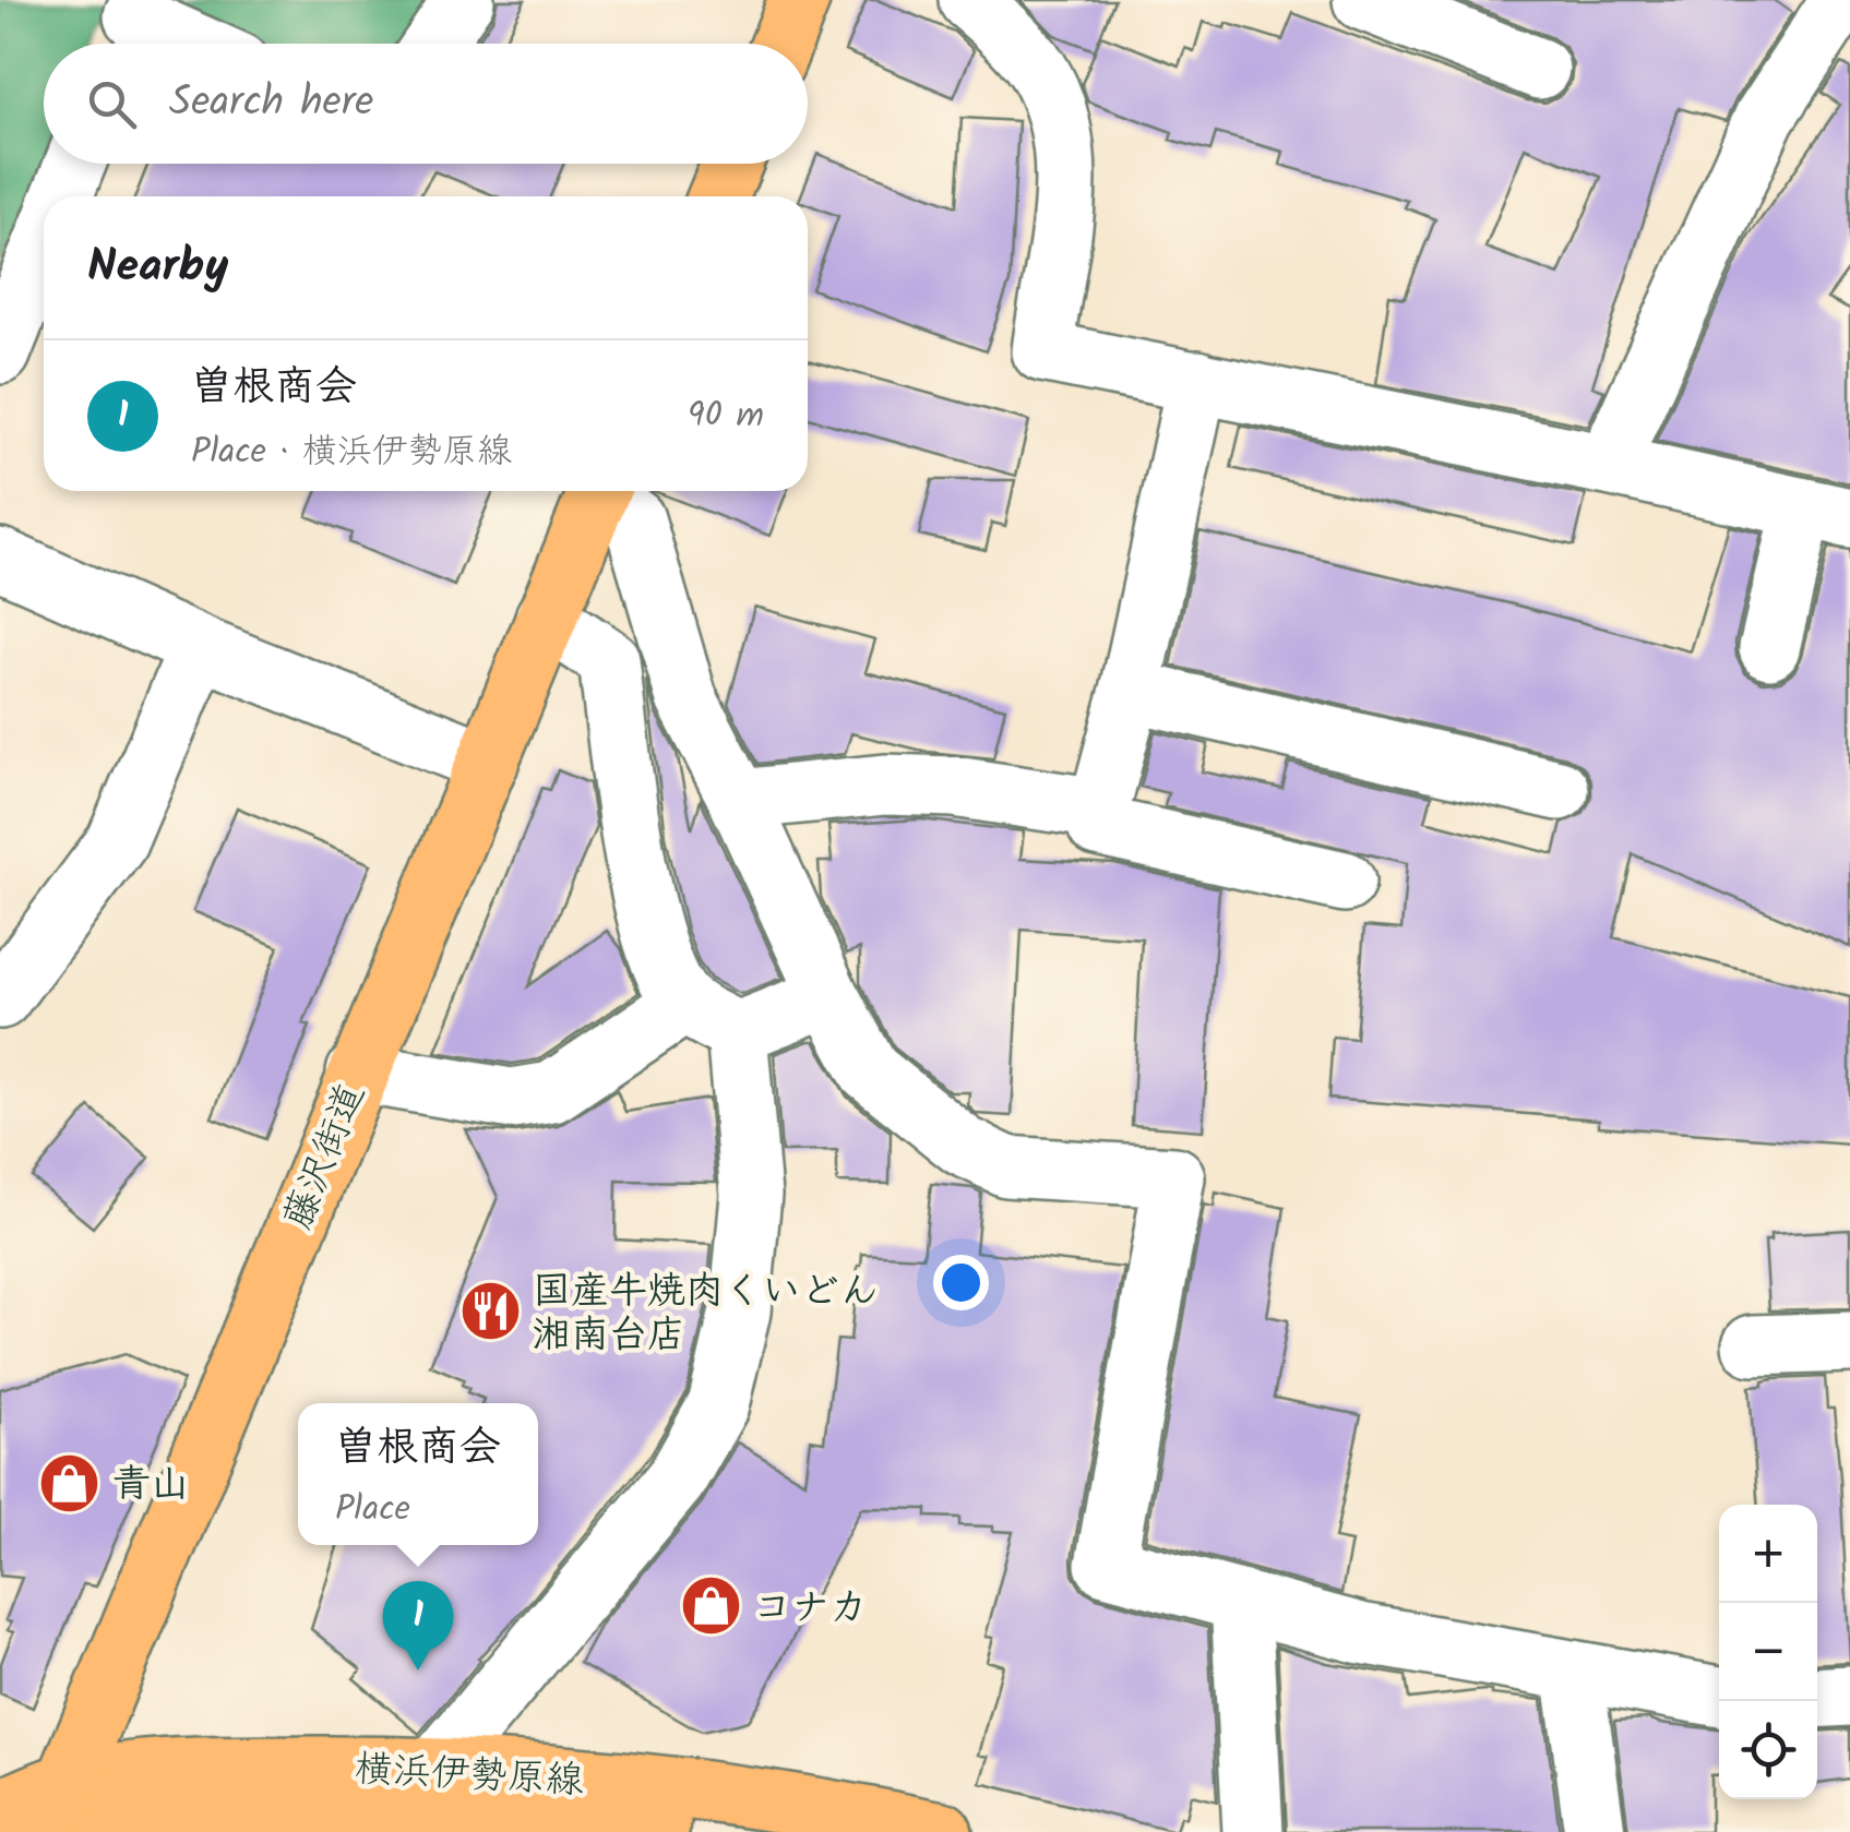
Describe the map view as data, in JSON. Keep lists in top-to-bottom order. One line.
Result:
{"streets":{"main road":["藤沢街道","横浜伊勢原線"]},"crossings":[["藤沢街道","横浜伊勢原線"]],"places":{"restaurant":["国産牛焼肉くいどん 湘南台店"],"shop":["青山","コナカ"]},"page":{"search":"Search here","heading":"Nearby","list":[{"mark":"1","name":"曽根商会","note":"Place · 横浜伊勢原線","value":"90 m"}],"popup":["曽根商会","Place"],"map_buttons":["+","−"],"pins":"1"}}
